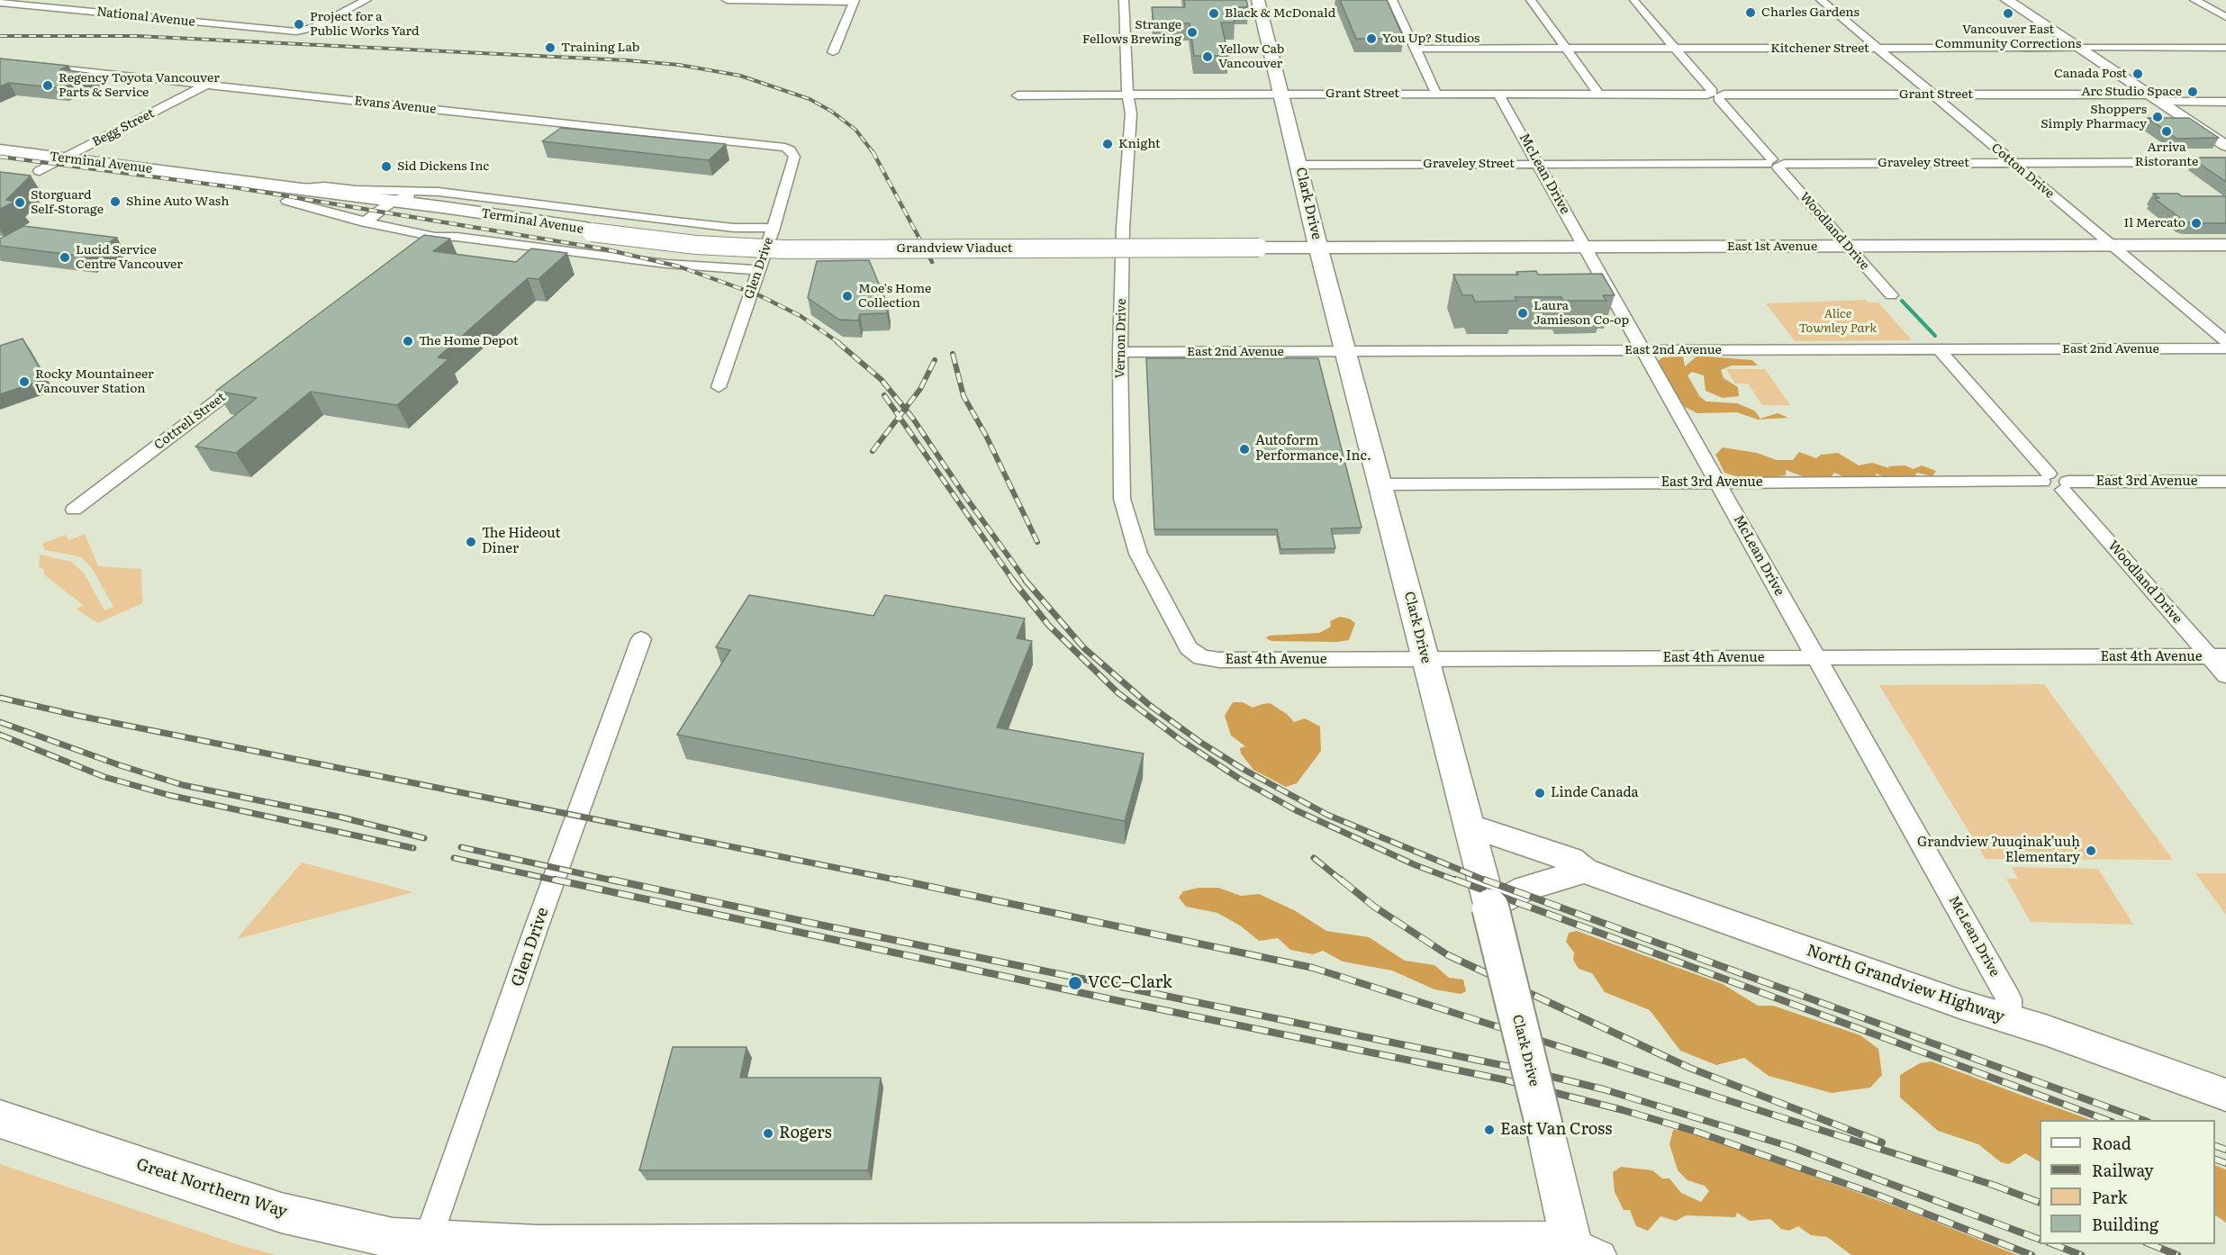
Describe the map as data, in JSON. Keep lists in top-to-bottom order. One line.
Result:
{"streets":{"main road":["Terminal Avenue","Clark Drive","East 1st Avenue","Grandview Viaduct","Great Northern Way"],"street":["National Avenue","Kitchener Street","Grant Street","Evans Avenue","Begg Street","Graveley Street","Cotton Drive","McLean Drive","Woodland Drive","Glen Drive","Vernon Drive","East 2nd Avenue","Cottrell Street","East 3rd Avenue","East 4th Avenue","North Grandview Highway"]},"crossings":[["Kitchener Street","Cotton Drive"],["Kitchener Street","Woodland Drive"],["Grant Street","Cotton Drive"],["Grant Street","McLean Drive"],["Grant Street","Clark Drive"],["Grant Street","Woodland Drive"],["Grant Street","Vernon Drive"],["Evans Avenue","Begg Street"],["Evans Avenue","Glen Drive"],["Begg Street","Terminal Avenue"],["Terminal Avenue","Grandview Viaduct"],["Terminal Avenue","Glen Drive"],["Graveley Street","Cotton Drive"],["Graveley Street","McLean Drive"],["Graveley Street","Clark Drive"],["Graveley Street","Woodland Drive"],["Cotton Drive","East 1st Avenue"],["McLean Drive","East 1st Avenue"],["McLean Drive","East 2nd Avenue"],["McLean Drive","East 3rd Avenue"],["McLean Drive","East 4th Avenue"],["McLean Drive","North Grandview Highway"],["Clark Drive","East 1st Avenue"],["Clark Drive","Grandview Viaduct"],["Clark Drive","East 2nd Avenue"],["Clark Drive","East 3rd Avenue"],["Clark Drive","East 4th Avenue"],["Clark Drive","North Grandview Highway"],["Clark Drive","Great Northern Way"],["Woodland Drive","East 1st Avenue"],["Woodland Drive","East 3rd Avenue"],["Woodland Drive","East 4th Avenue"],["East 1st Avenue","Grandview Viaduct"],["Glen Drive","Great Northern Way"],["Vernon Drive","East 2nd Avenue"],["Vernon Drive","East 4th Avenue"]],"parks":["Alice Townley Park"],"places":["Charles Gardens","Black & McDonald","Vancouver East Community Corrections","Project for a Public Works Yard","Strange Fellows Brewing","You Up? Studios","Training Lab","Yellow Cab Vancouver","Canada Post","Regency Toyota Vancouver Parts & Service","Arc Studio Space","Shoppers Simply Pharmacy","Arriva Ristorante","Knight","Sid Dickens Inc","Shine Auto Wash","Storguard Self-Storage","Il Mercato","Lucid Service Centre Vancouver","Moe's Home Collection","Laura Jamieson Co-op","The Home Depot","Rocky Mountaineer Vancouver Station","Autoform Performance, Inc.","The Hideout Diner","Linde Canada","Grandview ʔuuqinak’uuḥ Elementary","VCC–Clark","East Van Cross","Rogers"],"legend":["Road","Railway","Park","Building"]}
